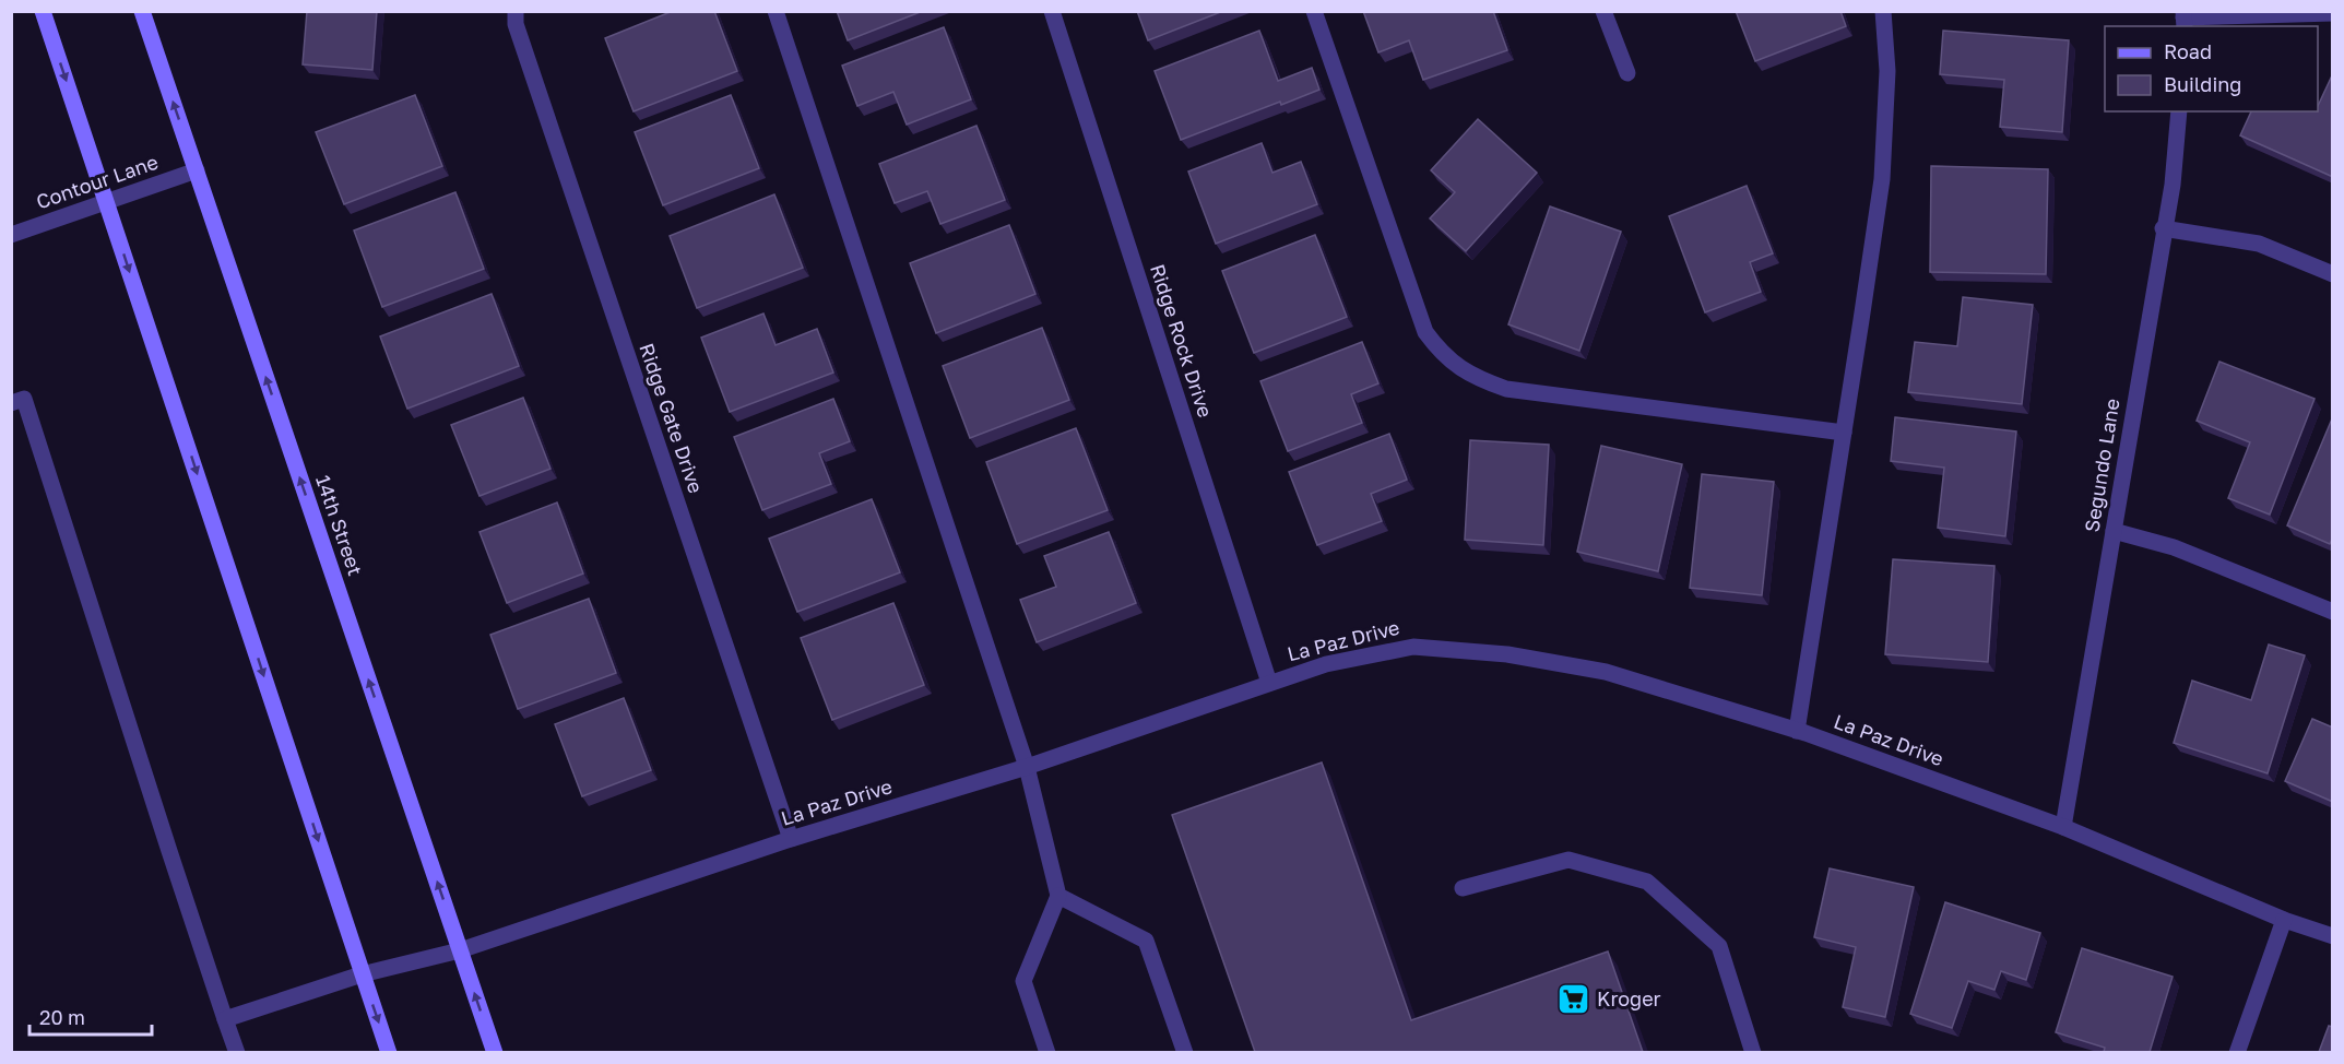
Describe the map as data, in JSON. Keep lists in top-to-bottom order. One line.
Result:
{"streets":{"main road":["14th Street"],"street":["Contour Lane","Ridge Rock Drive","Ridge Gate Drive","Segundo Lane","La Paz Drive"]},"crossings":[["Contour Lane","14th Street"],["Ridge Rock Drive","La Paz Drive"],["Ridge Gate Drive","La Paz Drive"],["Segundo Lane","La Paz Drive"],["14th Street","La Paz Drive"]],"places":{"supermarket":["Kroger"]},"legend":["Road","Building"],"scale_bar":"20 m"}
